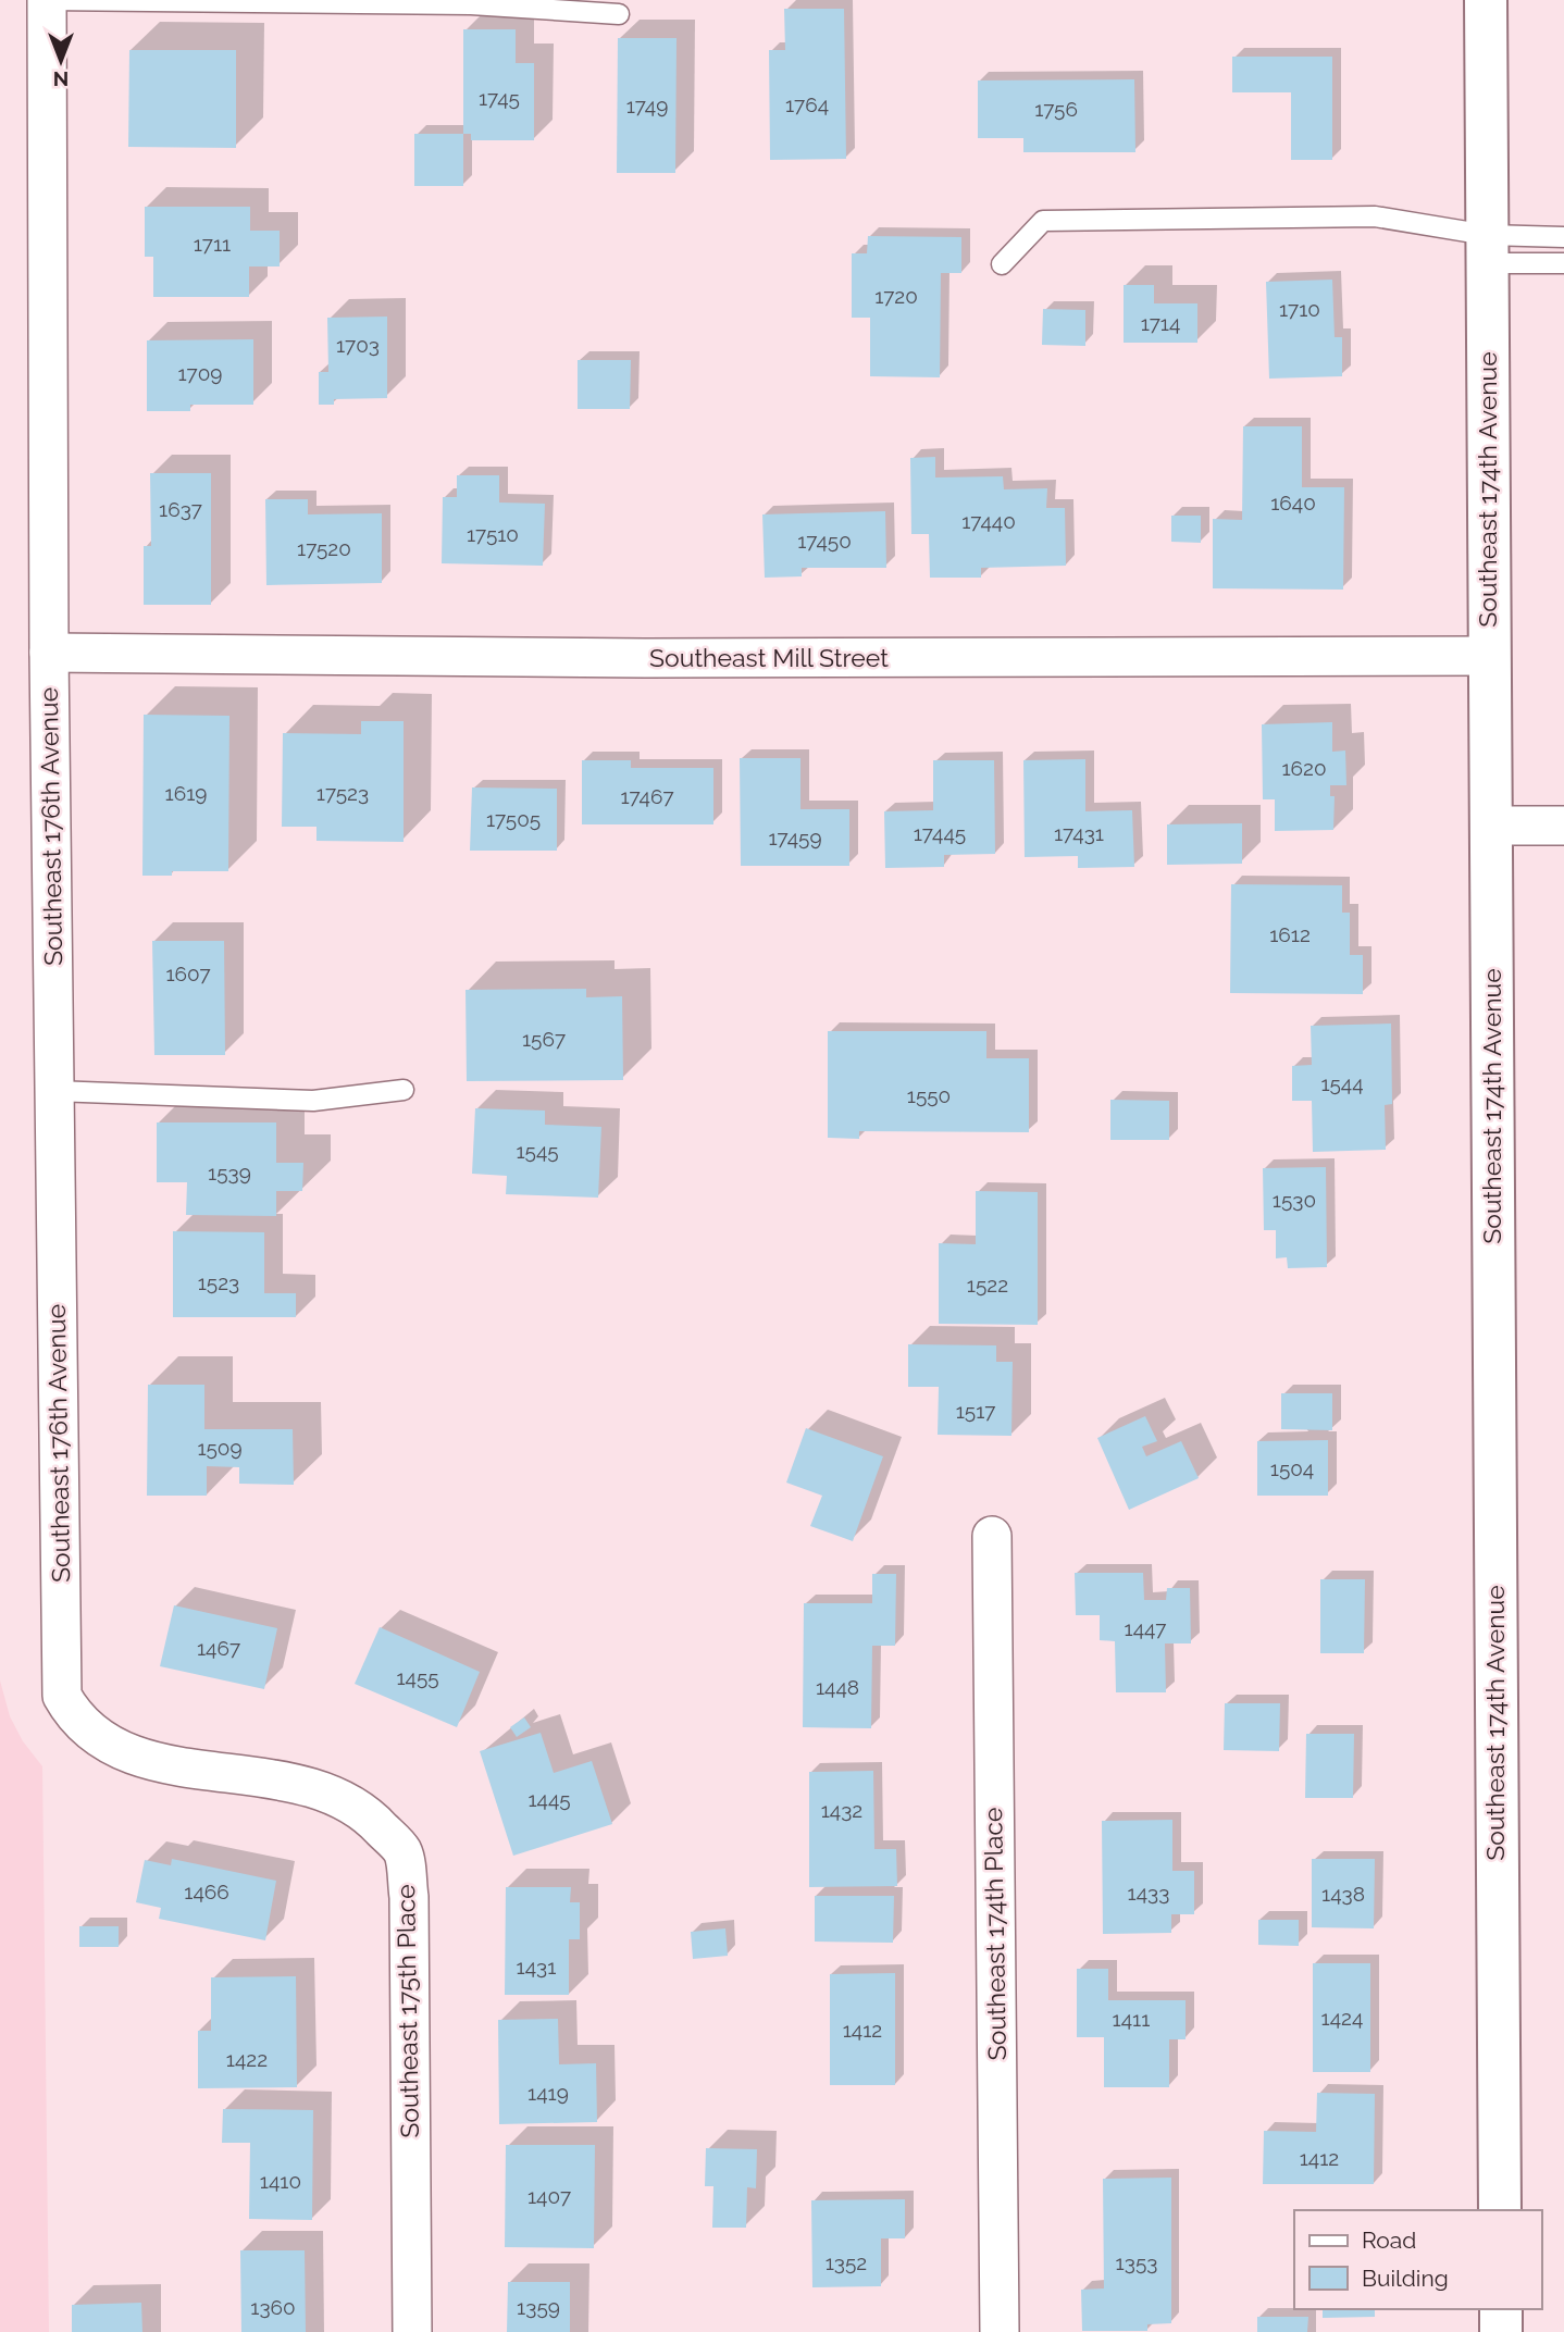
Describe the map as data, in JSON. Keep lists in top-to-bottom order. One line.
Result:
{"streets":{"street":["Southeast 174th Avenue","Southeast Mill Street","Southeast 176th Avenue","Southeast 174th Place","Southeast 175th Place"]},"crossings":[["Southeast 174th Avenue","Southeast Mill Street"],["Southeast Mill Street","Southeast 176th Avenue"],["Southeast 176th Avenue","Southeast 175th Place"]],"house_numbers":["1745","1764","1749","1756","1711","1720","1710","1714","1703","1709","1640","1637","17440","17510","17450","17520","1620","1619","17523","17467","17505","17445","17431","17459","1612","1607","1567","1544","1550","1545","1539","1530","1523","1522","1517","1509","1504","1447","1467","1455","1448","1445","1432","1466","1433","1438","1431","1424","1411","1412","1422","1419","1412","1410","1407","1352","1353","1360","1359"],"legend":["Road","Building"],"north":"bottom"}
